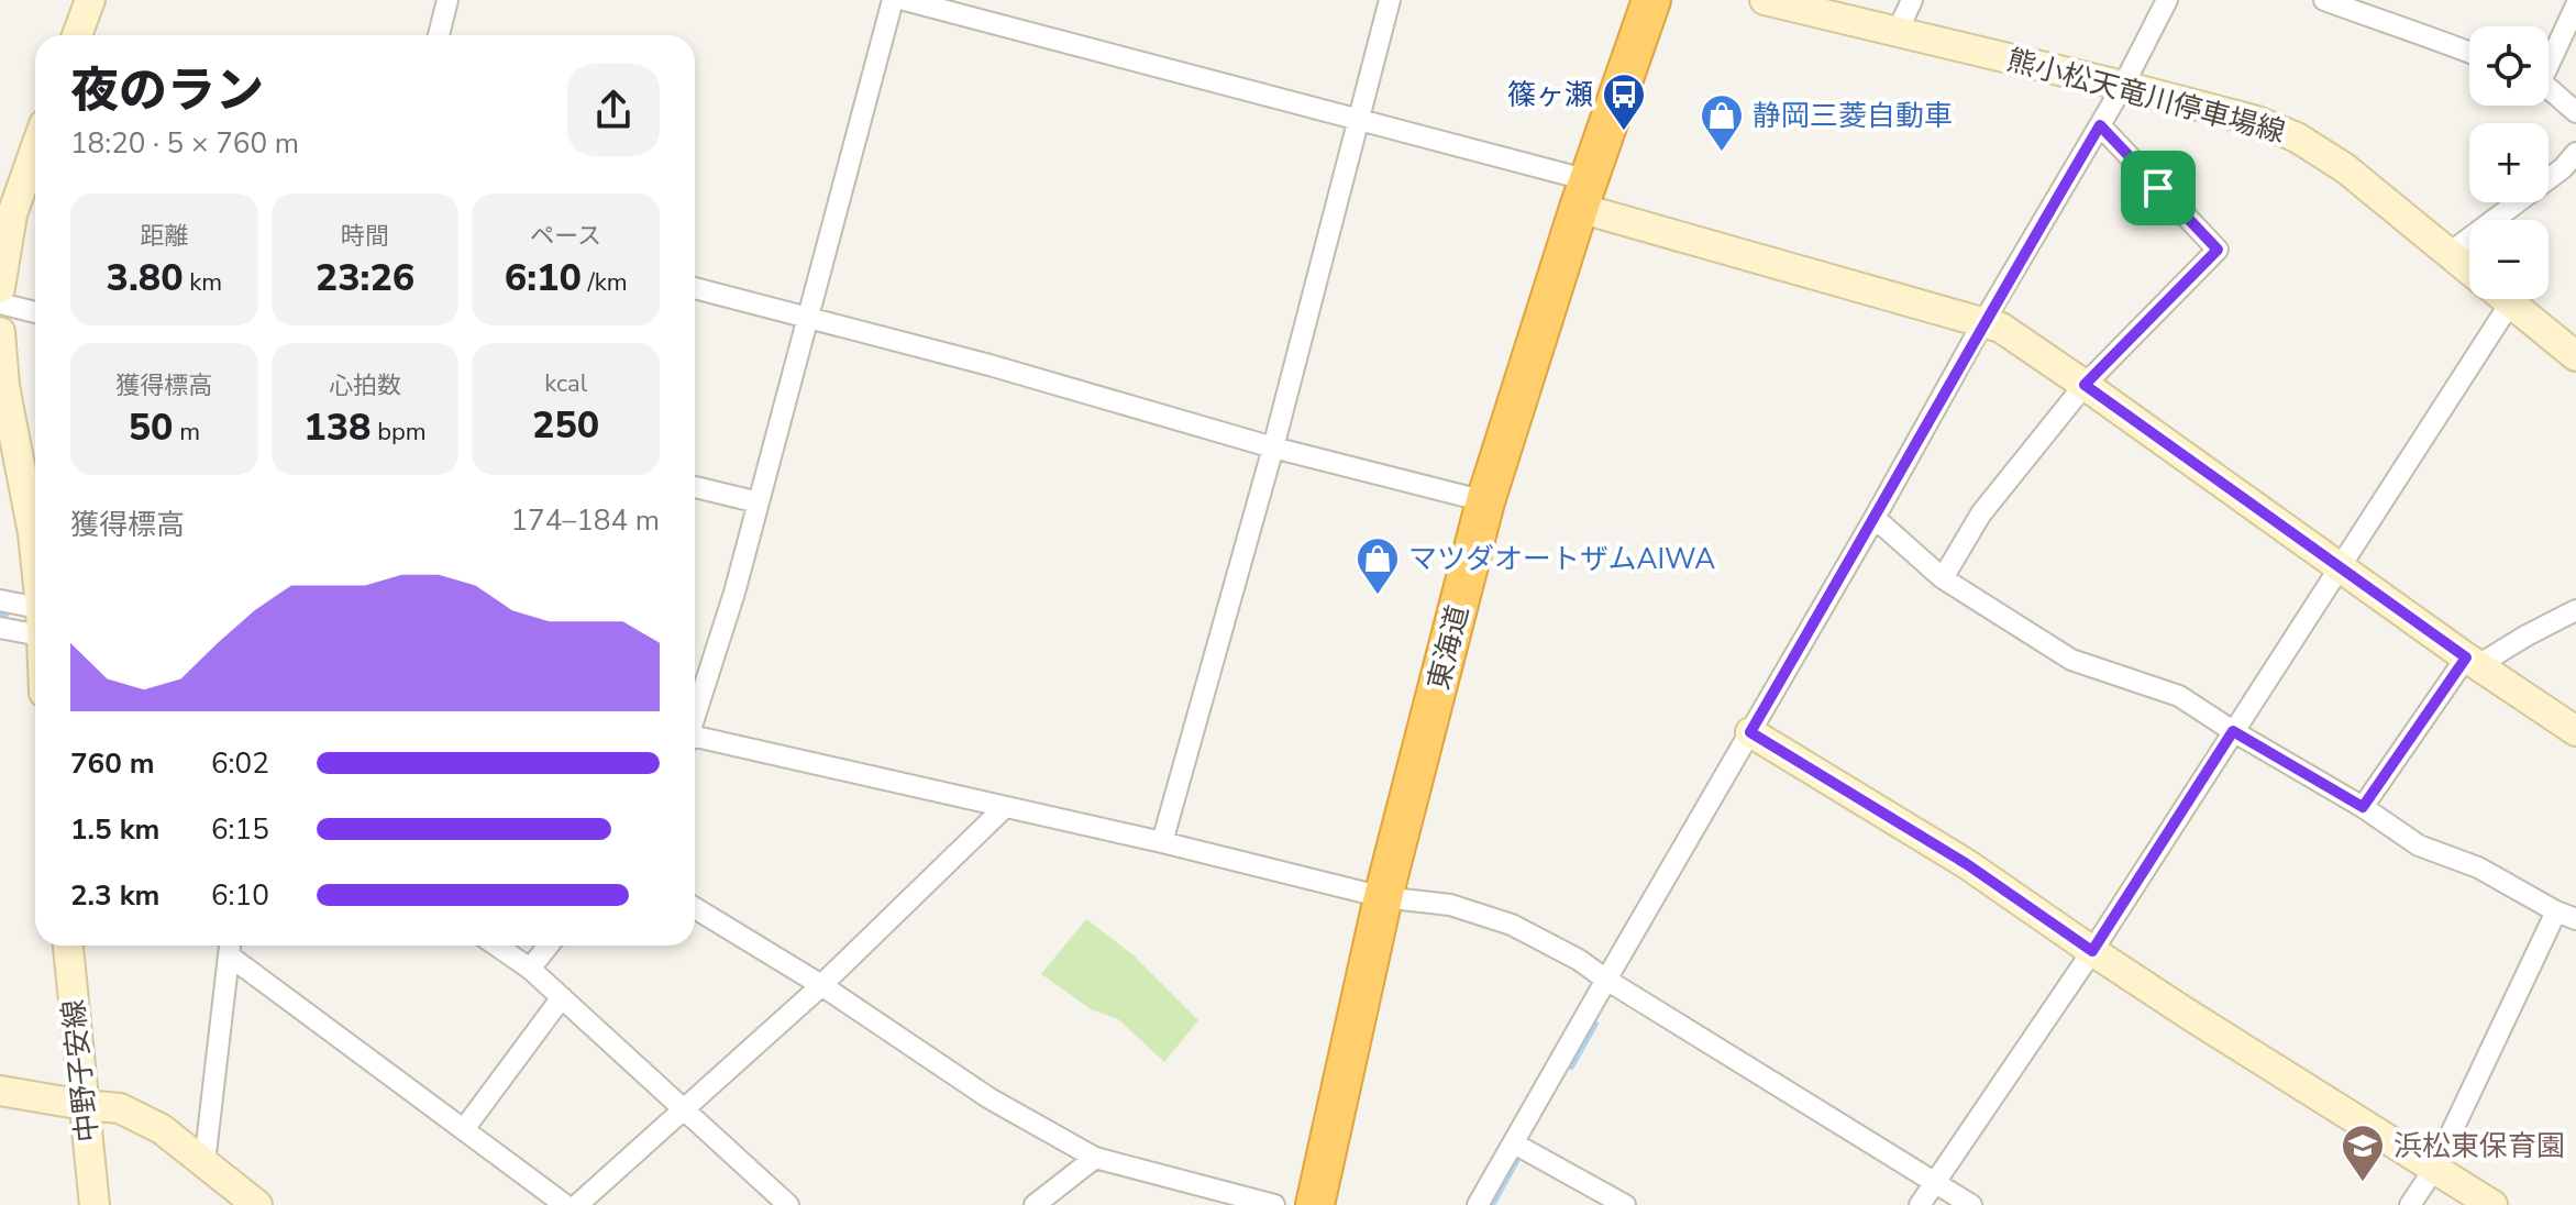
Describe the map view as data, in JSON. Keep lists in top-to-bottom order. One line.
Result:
{"streets":{"highway":["東海道"],"street":["熊小松天竜川停車場線","中野子安線"]},"places":{"bus stop":["篠ヶ瀬"],"shop":["静岡三菱自動車","マツダオートザムAIWA"],"school or university":["浜松東保育園"]},"page":{"map_buttons":["+","−"],"heading":["夜のラン","18:20 · 5 × 760 m"],"stats":[["距離","3.80 km"],["時間","23:26"],["ペース","6:10 /km"],["獲得標高","50 m"],["心拍数","138 bpm"],["kcal","250"]],"chart":["獲得標高","174–184 m"],"list":[{"name":"760 m","note":"6:02"},{"name":"1.5 km","note":"6:15"},{"name":"2.3 km","note":"6:10"}]}}
